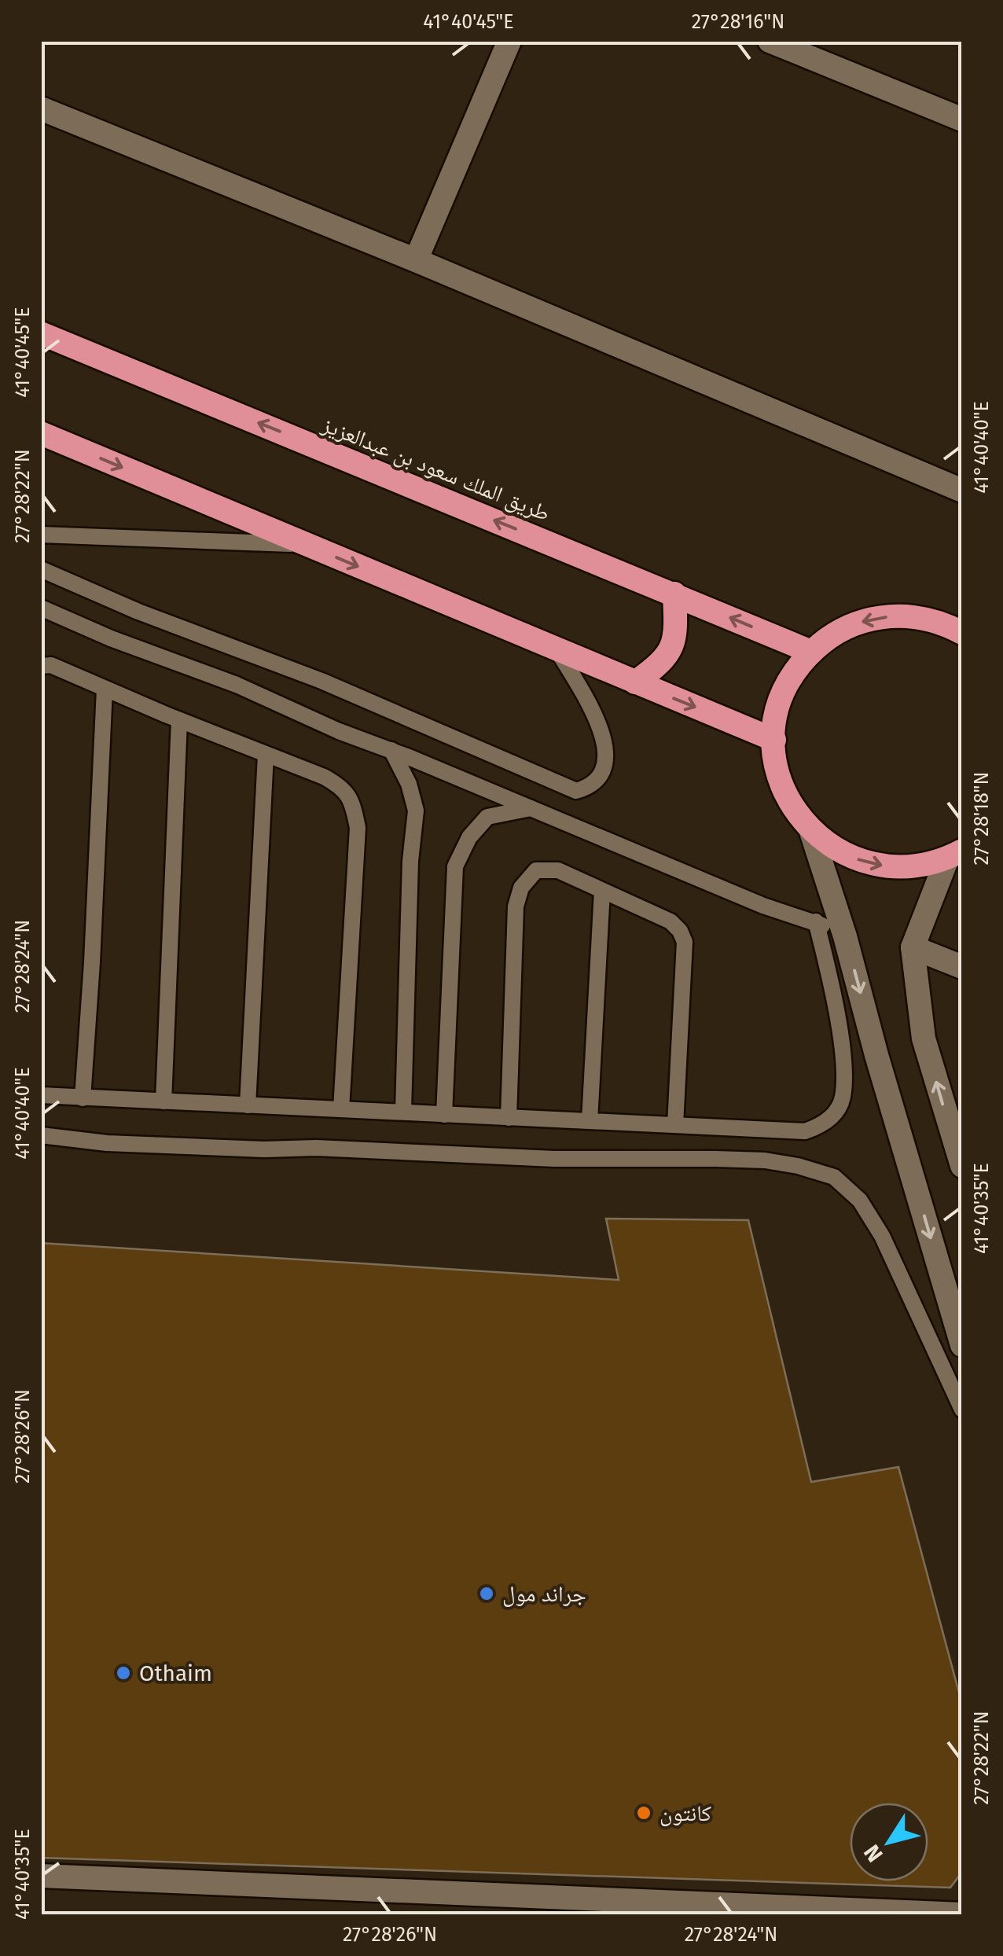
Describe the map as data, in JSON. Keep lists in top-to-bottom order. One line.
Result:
{"streets":{"highway":["طريق الملك سعود بن عبدالعزيز"]},"places":["جراند مول","Othaim","كانتون"],"north":"bottom left","coordinates":["41°40'45\"E","27°28'16\"N","41°40'40\"E","27°28'22\"N","27°28'18\"N","27°28'24\"N","41°40'35\"E","27°28'26\"N"]}
